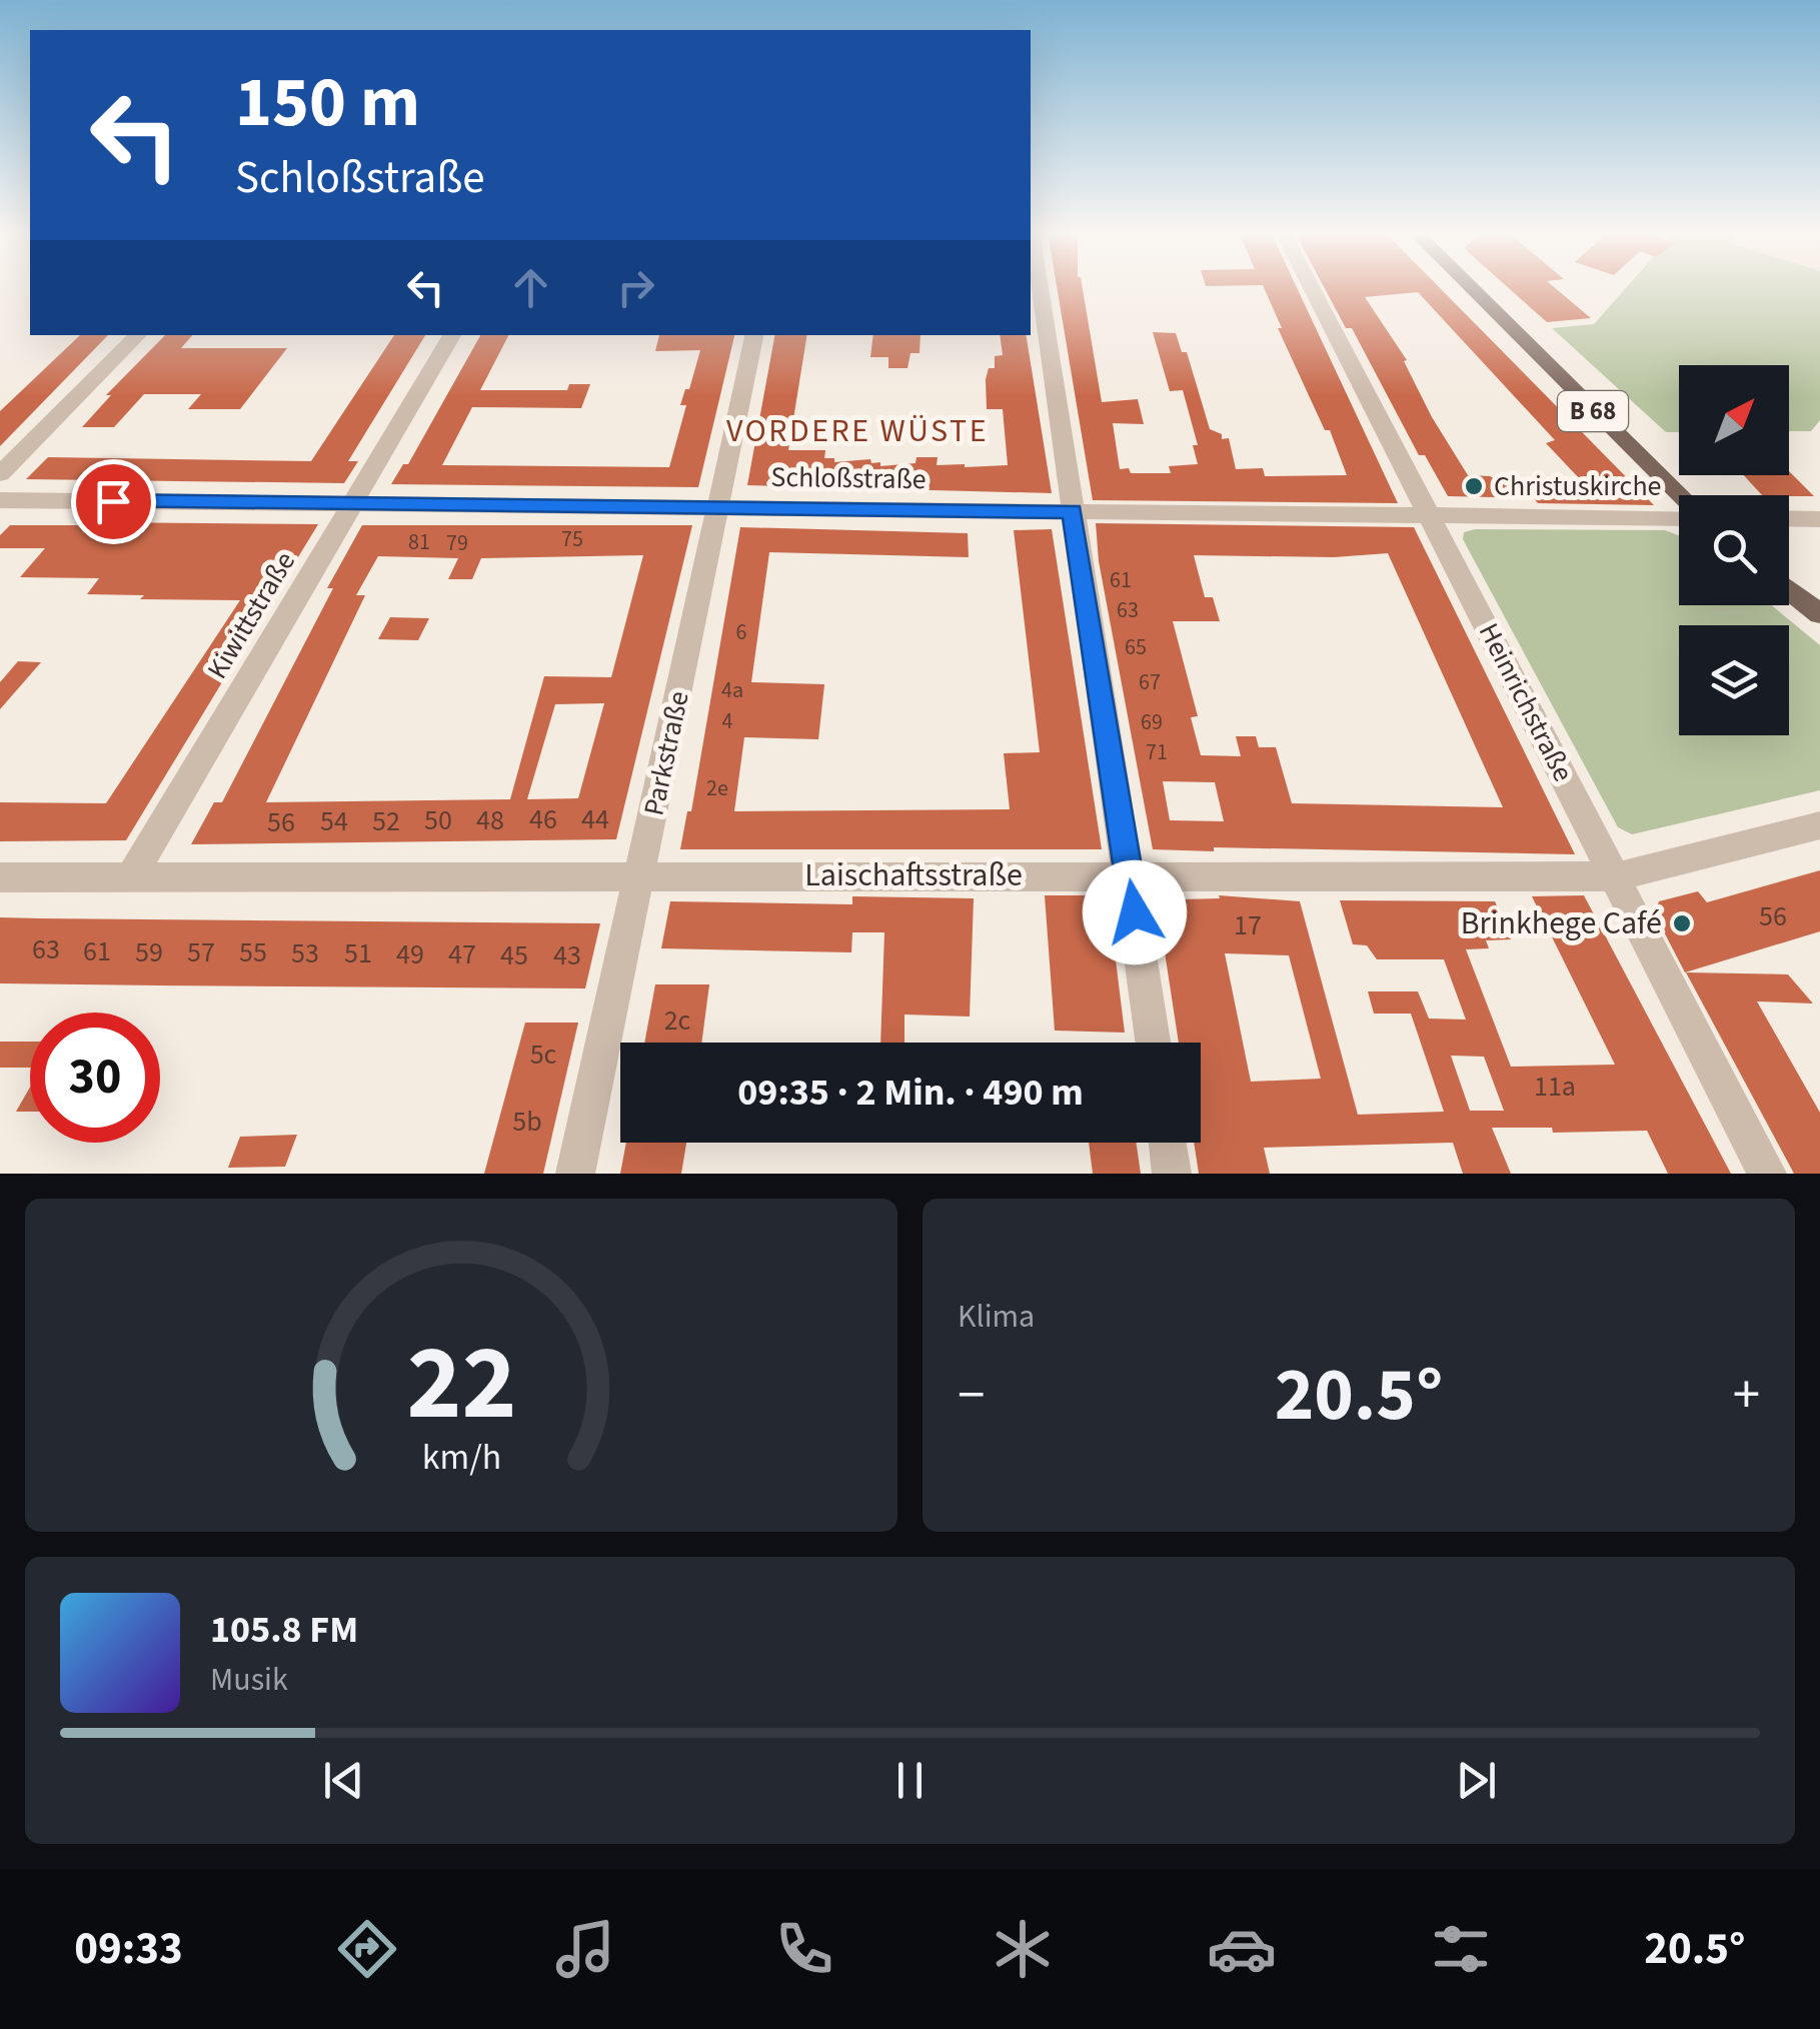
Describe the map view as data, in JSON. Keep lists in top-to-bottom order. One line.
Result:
{"streets":{"main road":["B 68"],"street":["Schloßstraße","Kiwittstraße","Heinrichstraße","Parkstraße","Laischaftsstraße"]},"crossings":[["Schloßstraße","Kiwittstraße"],["Schloßstraße","Heinrichstraße"],["Schloßstraße","Parkstraße"],["Kiwittstraße","Laischaftsstraße"],["Heinrichstraße","Laischaftsstraße"],["Parkstraße","Laischaftsstraße"]],"districts":["VORDERE WÜSTE"],"places":["Christuskirche","Brinkhege Café"],"house_numbers":["75","81","79","61","63","6","65","67","4a","4","69","71","2e","46","44","50","48","54","52","56","56","17","63","61","59","57","55","53","51","49","47","45","43","2c","5c","11a","5b"],"north":"top right","page":{"turn":["150 m","Schloßstraße"],"limit":"30","trip":"09:35 · 2 Min. · 490 m","tile":"Klima","heat":["−","20.5°","+"],"song":["105.8 FM","Musik"],"tabs":["09:33","20.5°"],"gauge":["22","km/h"]}}
